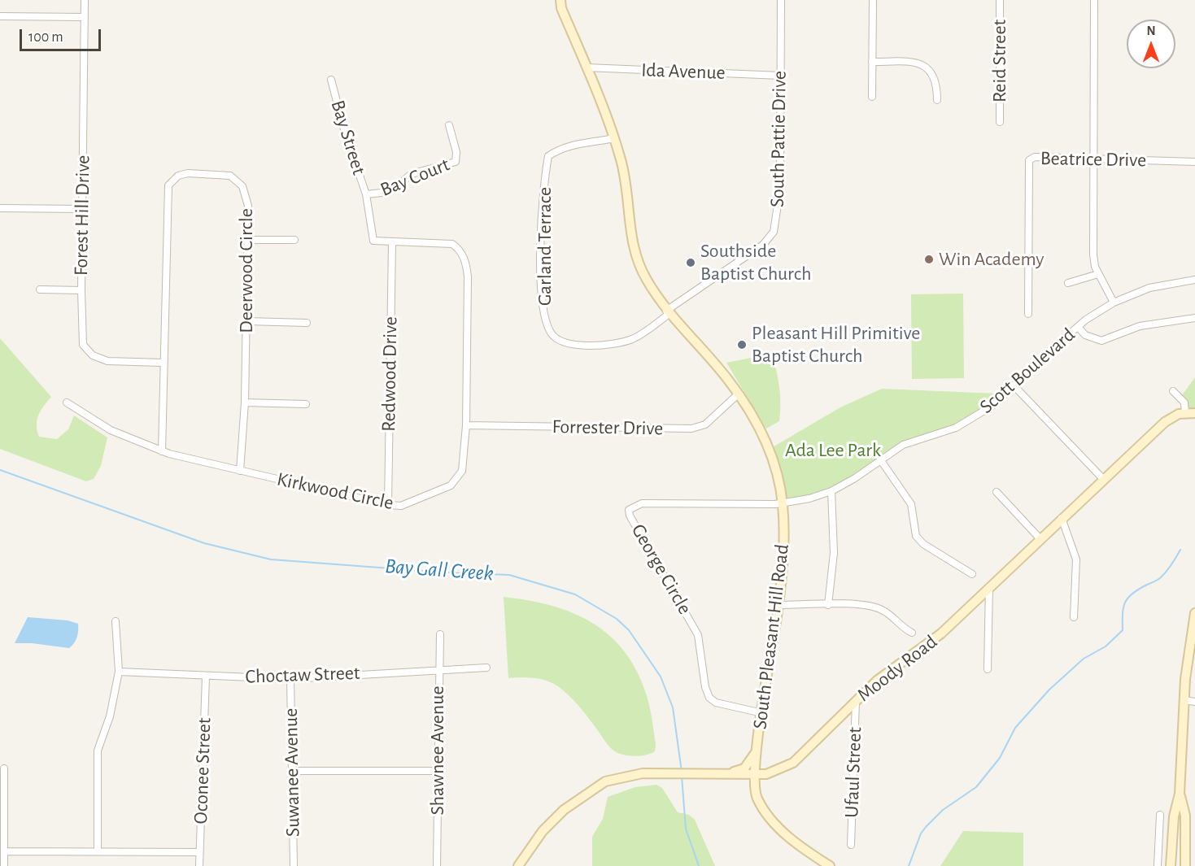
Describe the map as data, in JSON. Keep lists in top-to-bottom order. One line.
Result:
{"streets":{"street":["Reid Street","Ida Avenue","Bay Street","South Pattie Drive","Beatrice Drive","Bay Court","Forest Hill Drive","Garland Terrace","Deerwood Circle","Scott Boulevard","Redwood Drive","Forrester Drive","Kirkwood Circle","George Circle","South Pleasant Hill Road","Moody Road","Choctaw Street","Shawnee Avenue","Oconee Street","Suwanee Avenue","Ufaul Street"]},"crossings":[["Ida Avenue","South Pattie Drive"],["Ida Avenue","South Pleasant Hill Road"],["Bay Street","Bay Court"],["Bay Street","Redwood Drive"],["Bay Street","Kirkwood Circle"],["South Pattie Drive","Garland Terrace"],["South Pattie Drive","South Pleasant Hill Road"],["Forest Hill Drive","Deerwood Circle"],["Garland Terrace","South Pleasant Hill Road"],["Deerwood Circle","Kirkwood Circle"],["Scott Boulevard","George Circle"],["Scott Boulevard","South Pleasant Hill Road"],["Redwood Drive","Kirkwood Circle"],["Forrester Drive","Kirkwood Circle"],["Forrester Drive","South Pleasant Hill Road"],["George Circle","South Pleasant Hill Road"],["South Pleasant Hill Road","Moody Road"],["Moody Road","Ufaul Street"],["Choctaw Street","Shawnee Avenue"],["Choctaw Street","Oconee Street"],["Choctaw Street","Suwanee Avenue"]],"water":["Bay Gall Creek"],"parks":["Ada Lee Park"],"places":["Win Academy","Southside Baptist Church","Pleasant Hill Primitive Baptist Church"],"scale_bar":"100 m","north":"top"}
